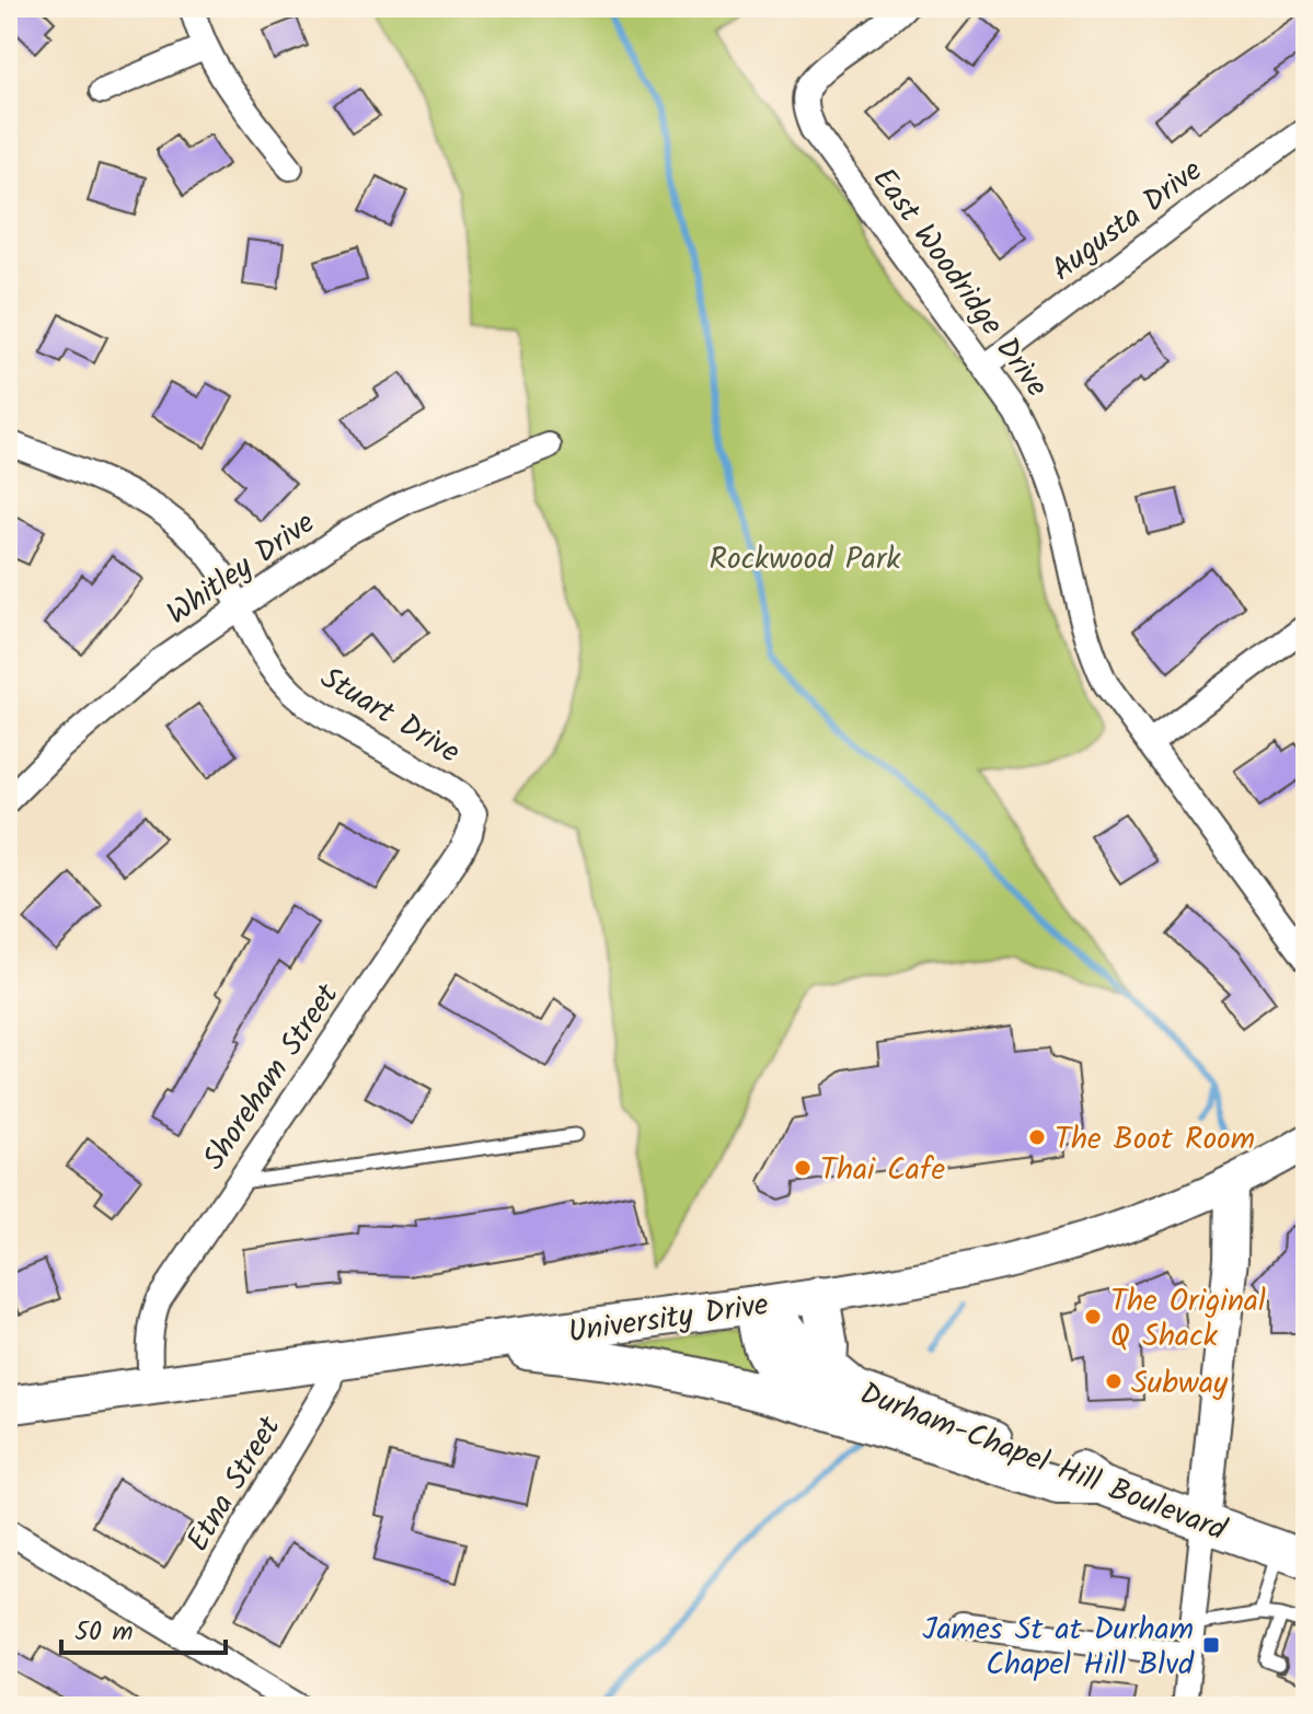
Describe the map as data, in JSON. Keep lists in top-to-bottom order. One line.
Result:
{"streets":{"main road":["University Drive","Durham-Chapel Hill Boulevard"],"street":["Augusta Drive","East Woodridge Drive","Whitley Drive","Stuart Drive","Shoreham Street","Etna Street"]},"crossings":[["Augusta Drive","East Woodridge Drive"],["Whitley Drive","Stuart Drive"],["Stuart Drive","Shoreham Street"],["Shoreham Street","University Drive"],["University Drive","Durham-Chapel Hill Boulevard"],["University Drive","Etna Street"]],"parks":["Rockwood Park"],"places":{"other":["The Boot Room","Thai Cafe","The Original Q Shack","Subway"],"transit":["James St at Durham Chapel Hill Blvd"]},"scale_bar":"50 m"}
